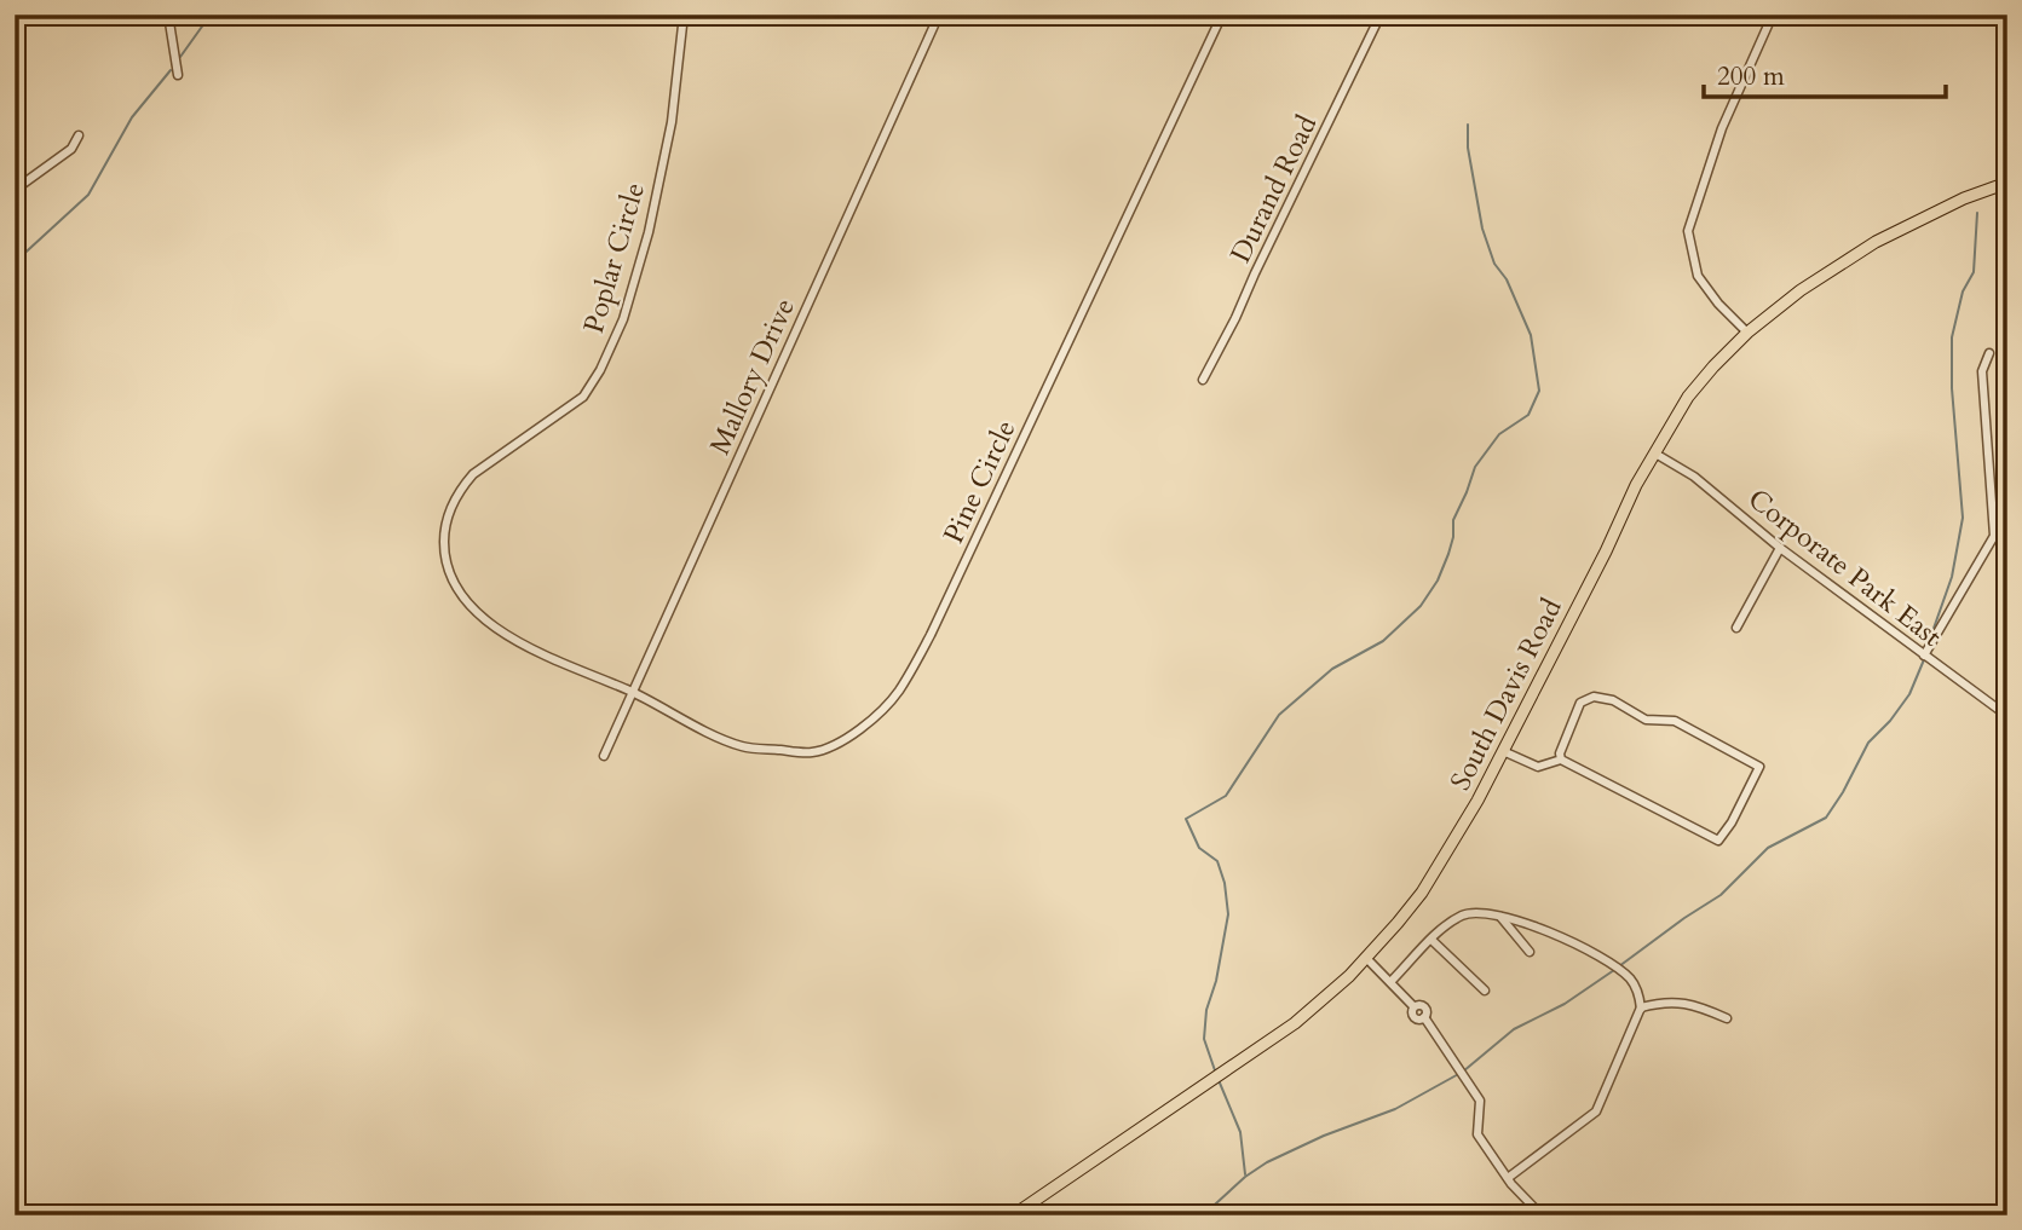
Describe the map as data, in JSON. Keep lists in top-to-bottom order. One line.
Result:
{"streets":{"main road":["South Davis Road"],"street":["Durand Road","Poplar Circle","Mallory Drive","Pine Circle","Corporate Park East"]},"crossings":[["Poplar Circle","Mallory Drive"],["Poplar Circle","Pine Circle"],["Mallory Drive","Pine Circle"],["Corporate Park East","South Davis Road"]],"scale_bar":"200 m"}
